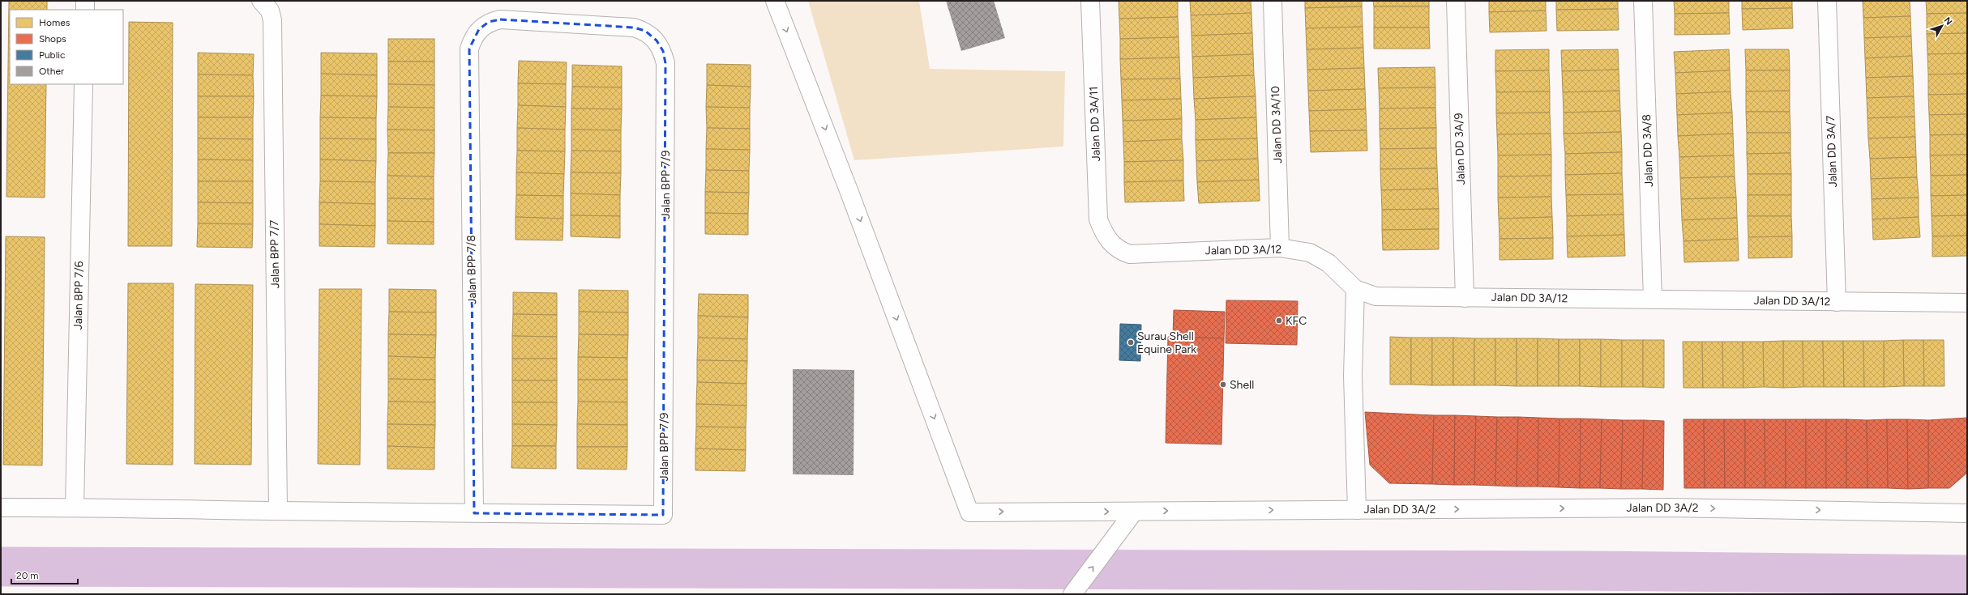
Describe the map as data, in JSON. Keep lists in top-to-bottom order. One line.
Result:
{"streets":{"street":["Jalan DD 3A/11","Jalan DD 3A/10","Jalan DD 3A/9","Jalan DD 3A/8","Jalan DD 3A/7","Jalan BPP 7/9","Jalan DD 3A/12","Jalan BPP 7/7","Jalan BPP 7/8","Jalan BPP 7/6","Jalan DD 3A/2"]},"crossings":[["Jalan DD 3A/11","Jalan DD 3A/12"],["Jalan DD 3A/10","Jalan DD 3A/12"],["Jalan DD 3A/9","Jalan DD 3A/12"],["Jalan DD 3A/8","Jalan DD 3A/12"],["Jalan DD 3A/7","Jalan DD 3A/12"],["Jalan BPP 7/9","Jalan BPP 7/8"]],"one_way":["Jalan DD 3A/2"],"places":["KFC","Surau Shell Equine Park","Shell"],"legend":["Homes","Shops","Public","Other"],"scale_bar":"20 m","north":"top right"}
